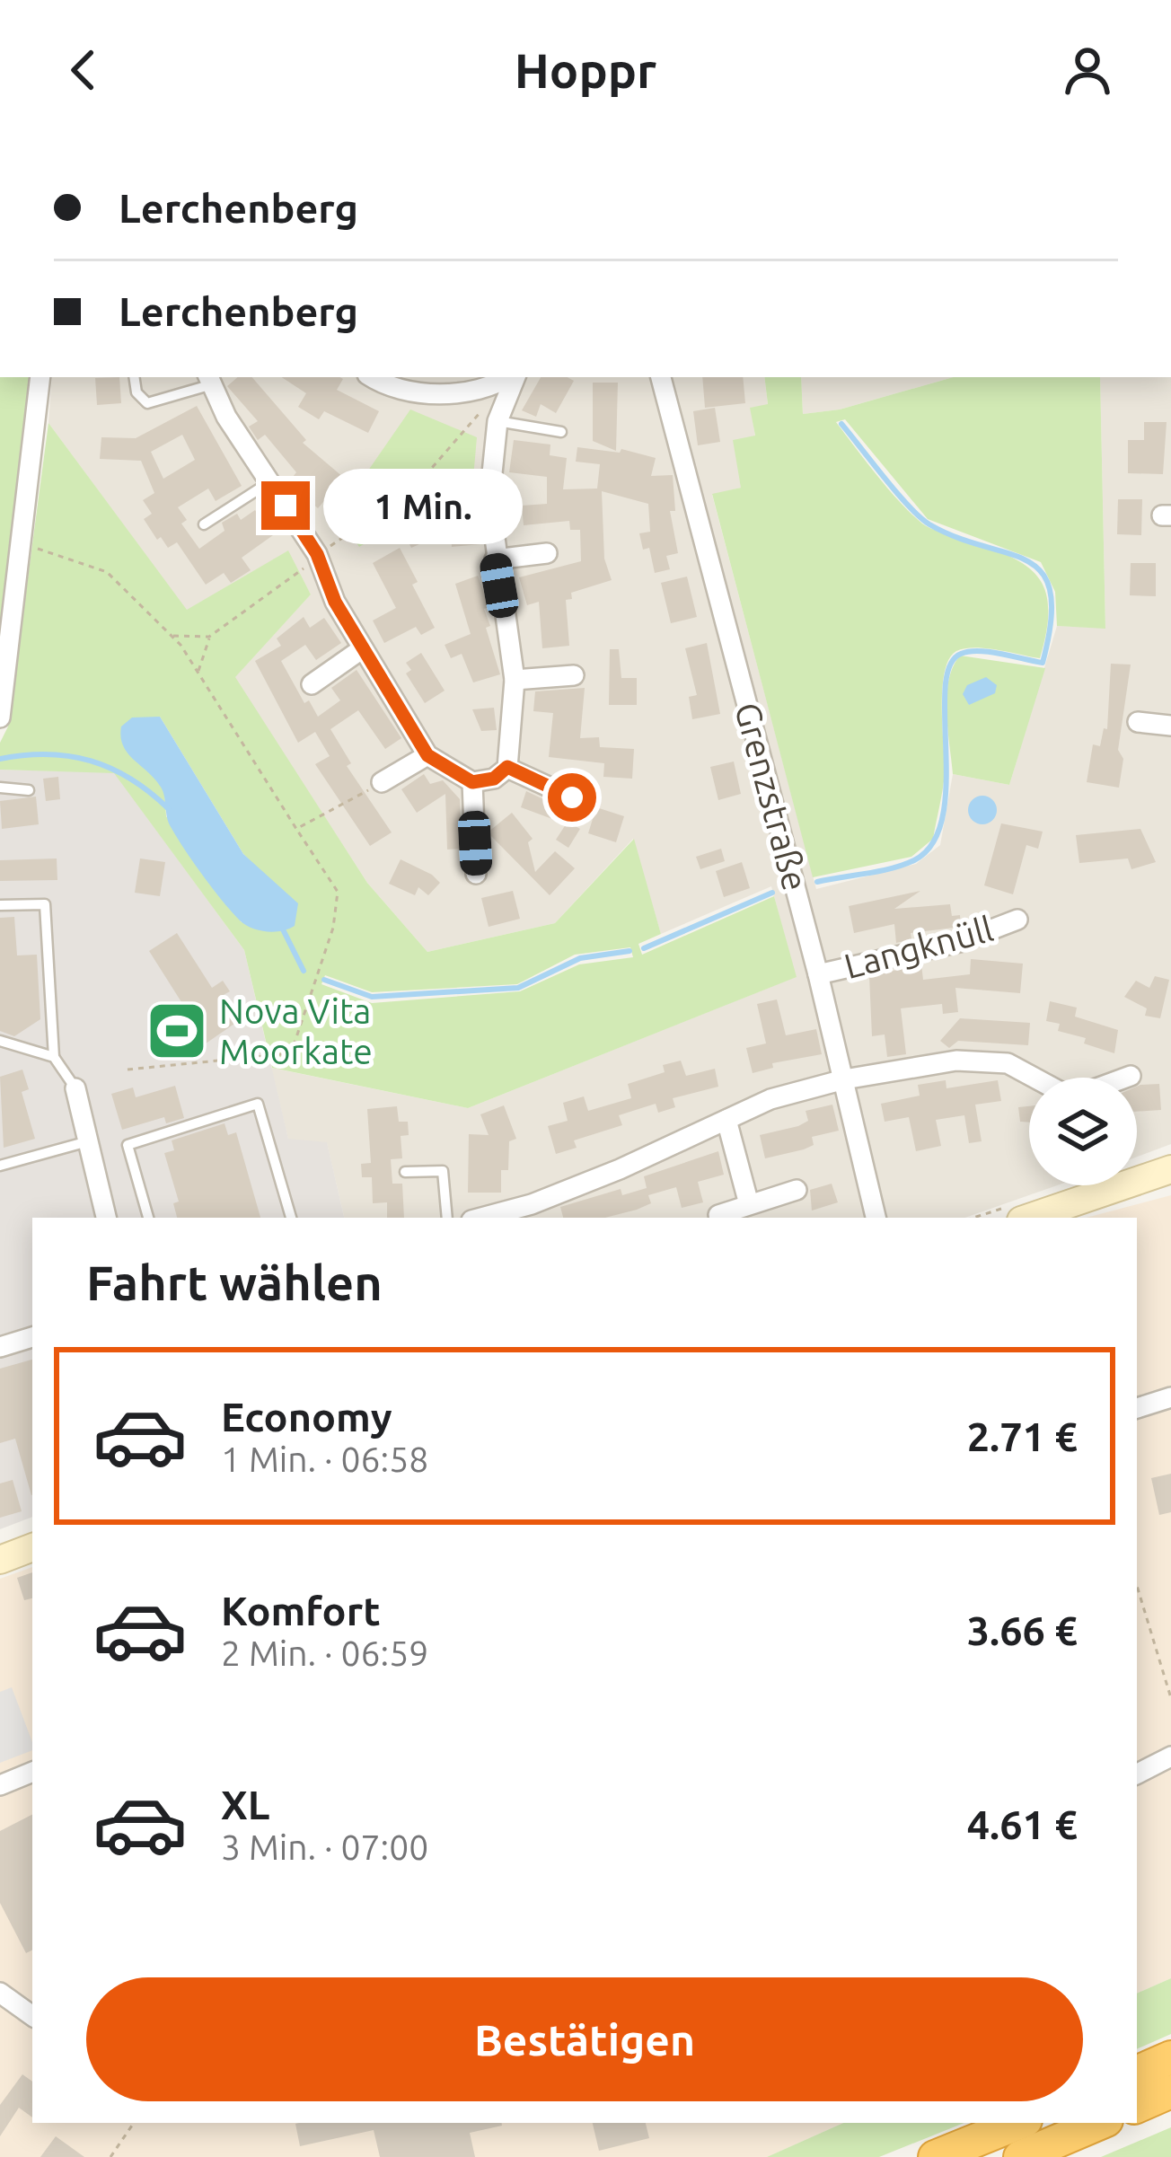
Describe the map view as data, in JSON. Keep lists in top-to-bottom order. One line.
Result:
{"streets":{"street":["Grenzstraße","Langknüll"]},"crossings":[["Grenzstraße","Langknüll"]],"places":{"sports":["Nova Vita Moorkate"]},"page":{"header":"Hoppr","banner":["Lerchenberg","Lerchenberg"],"bubble":"1 Min.","heading":"Fahrt wählen","list":[{"name":"Economy","note":"1 Min. · 06:58","value":"2.71 €"},{"name":"Komfort","note":"2 Min. · 06:59","value":"3.66 €"},{"name":"XL","note":"3 Min. · 07:00","value":"4.61 €"}],"buttons":"Bestätigen"}}
